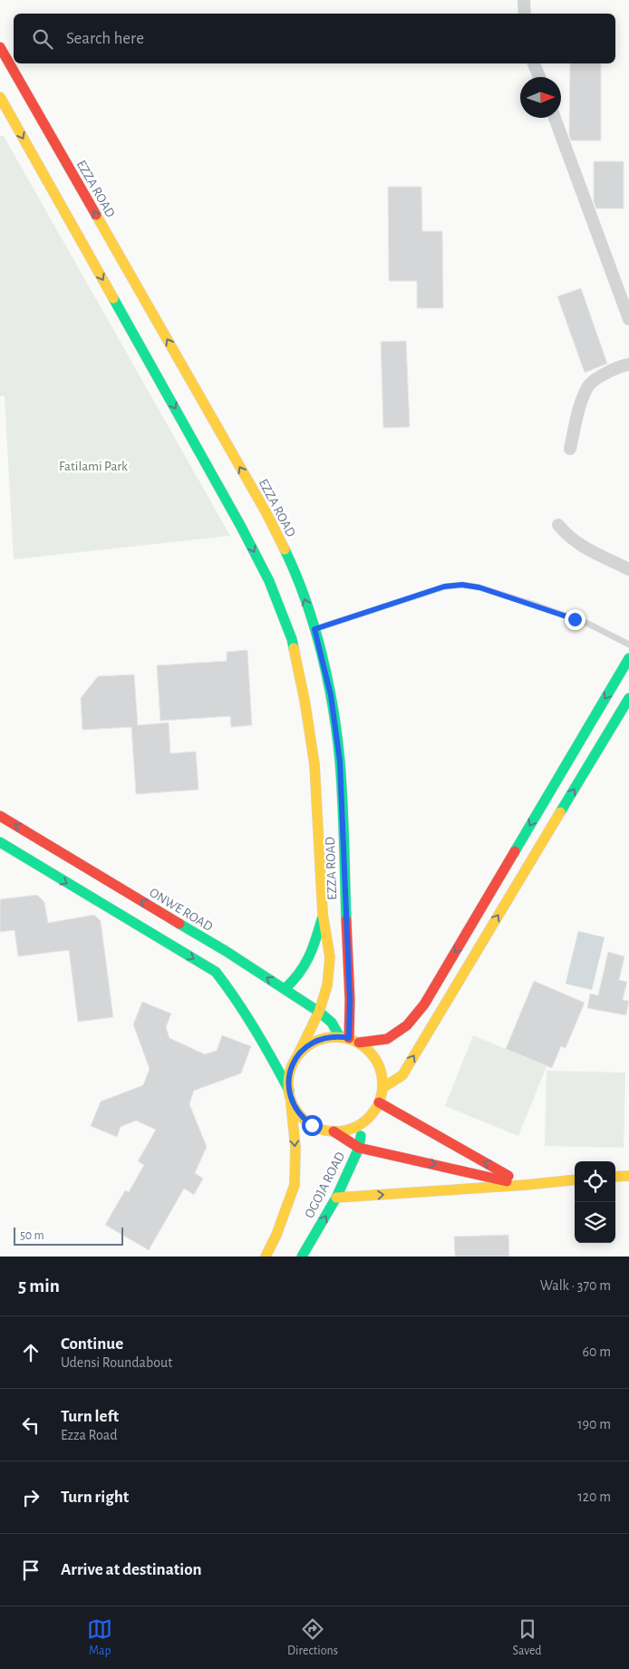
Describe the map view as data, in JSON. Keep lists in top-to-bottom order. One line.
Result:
{"streets":{"main road":["EZZA ROAD","ONWE ROAD","OGOJA ROAD"]},"crossings":[["EZZA ROAD","ONWE ROAD"],["EZZA ROAD","OGOJA ROAD"],["ONWE ROAD","OGOJA ROAD"]],"parks":["Fatilami Park"],"scale_bar":"50 m","north":"right","page":{"search":"Search here","scale":"50 m","heading":["5 min","Walk · 370 m"],"list":[["Continue","Udensi Roundabout","60 m"],["Turn left","Ezza Road","190 m"],["Turn right","120 m"],"Arrive at destination"],"nav":["Map","Directions","Saved"]}}
